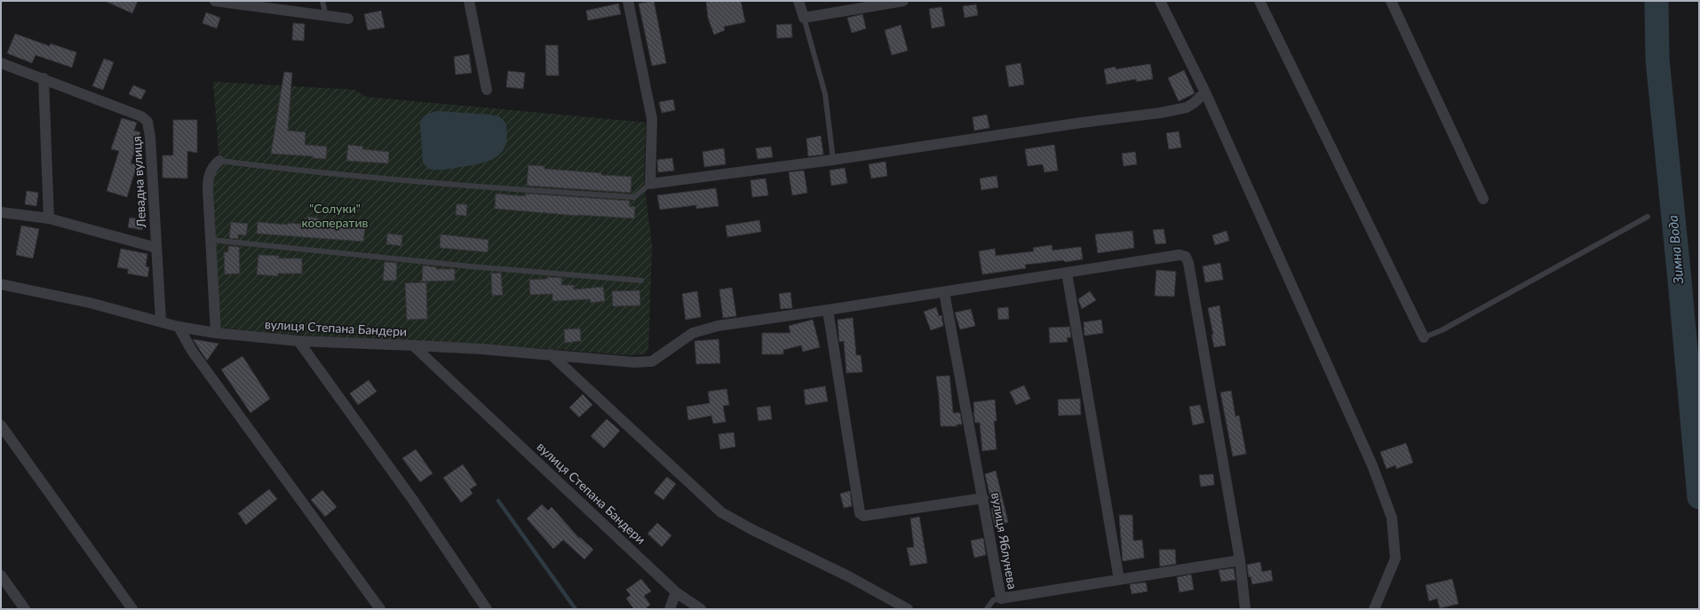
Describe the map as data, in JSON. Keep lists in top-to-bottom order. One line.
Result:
{"streets":{"street":["Левадна вулиця","вулиця Степана Бандери","вулиця Яблунева"]},"crossings":[["Левадна вулиця","вулиця Степана Бандери"]],"water":["Зимна Вода"],"parks":["\"Солуки\" кооператив"]}
